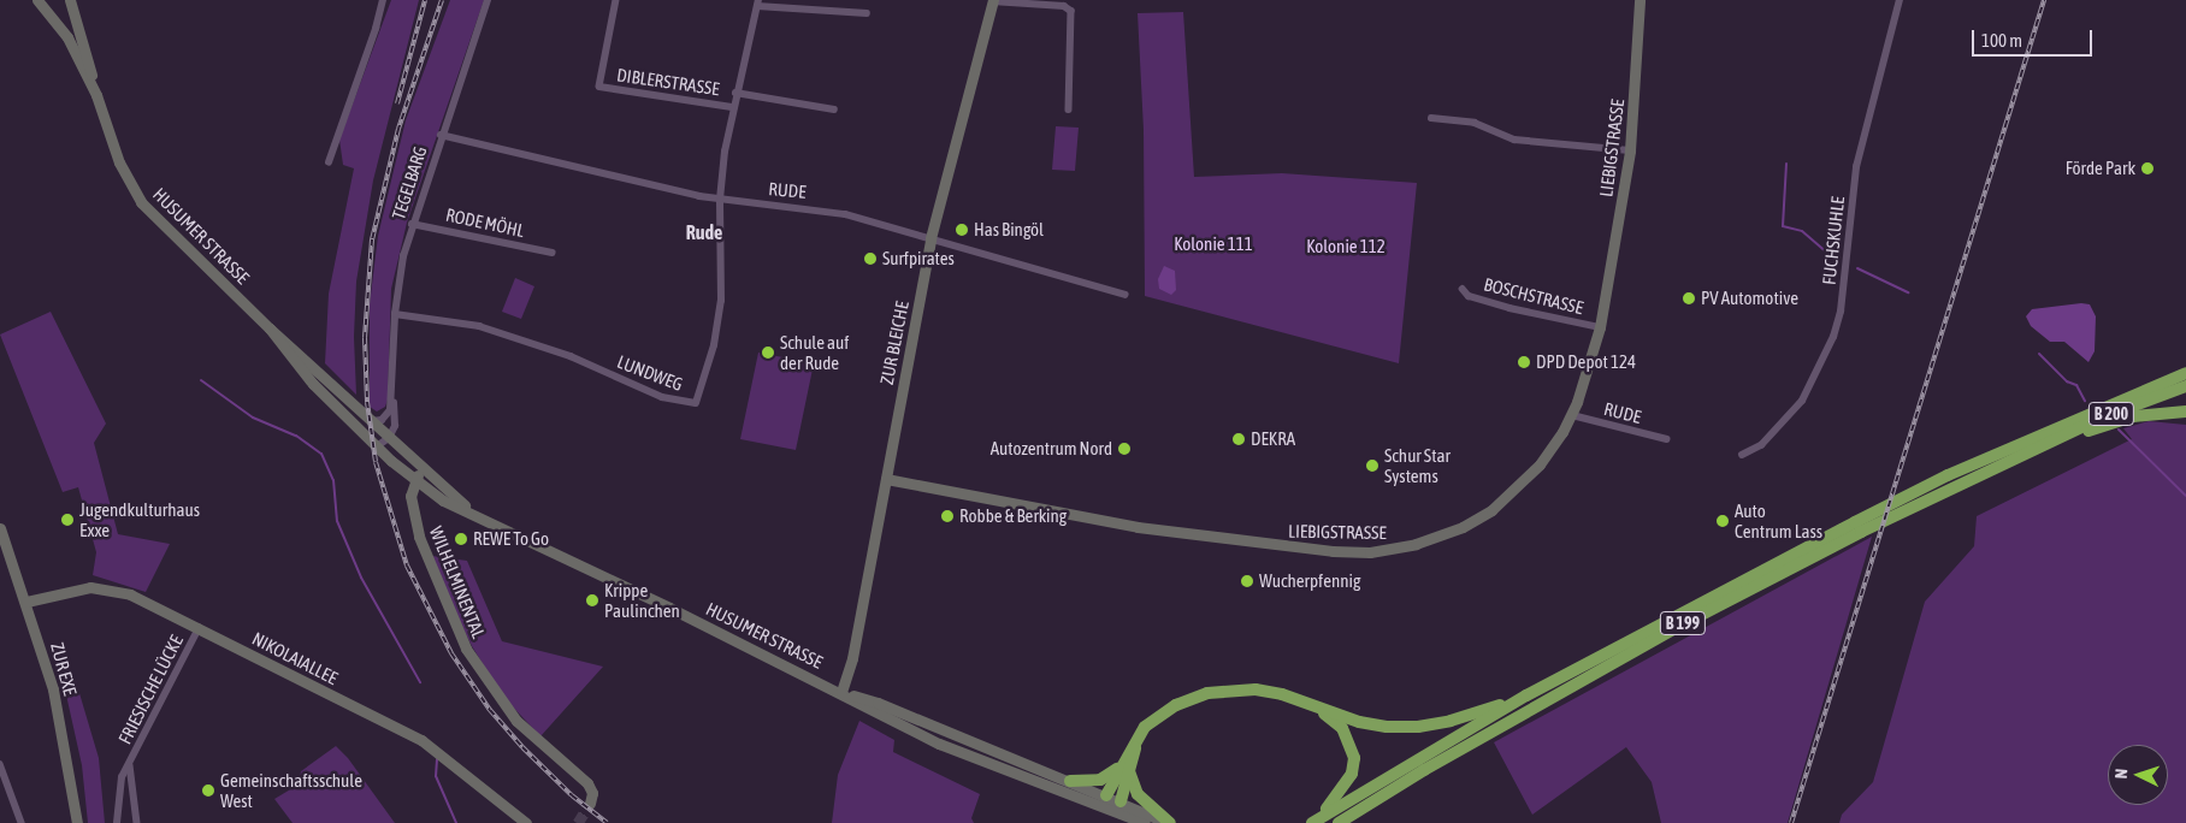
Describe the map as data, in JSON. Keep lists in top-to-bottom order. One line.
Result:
{"streets":{"highway":["B 200","B 199"],"street":["DIBLERSTRASSE","LIEBIGSTRASSE","TEGELBARG","RUDE","RODE MÖHL","HUSUMER STRASSE","FUCHSKUHLE","BOSCHSTRASSE","ZUR BLEICHE","LUNDWEG","WILHELMINENTAL","NIKOLAIALLEE","ZUR EXE","FRIESISCHE LÜCKE"]},"crossings":[["DIBLERSTRASSE","RUDE"],["DIBLERSTRASSE","LUNDWEG"],["LIEBIGSTRASSE","RUDE"],["LIEBIGSTRASSE","BOSCHSTRASSE"],["LIEBIGSTRASSE","ZUR BLEICHE"],["TEGELBARG","RUDE"],["TEGELBARG","RODE MÖHL"],["TEGELBARG","HUSUMER STRASSE"],["TEGELBARG","LUNDWEG"],["RUDE","ZUR BLEICHE"],["RUDE","LUNDWEG"],["HUSUMER STRASSE","ZUR BLEICHE"],["HUSUMER STRASSE","WILHELMINENTAL"],["B 200","B 199"],["NIKOLAIALLEE","ZUR EXE"],["NIKOLAIALLEE","FRIESISCHE LÜCKE"]],"districts":["Rude"],"parks":["Kolonie 111","Kolonie 112"],"places":["Förde Park","Has Bingöl","Surfpirates","PV Automotive","Schule auf der Rude","DPD Depot 124","DEKRA","Autozentrum Nord","Schur Star Systems","Robbe & Berking","Jugendkulturhaus Exxe","Auto Centrum Lass","REWE To Go","Wucherpfennig","Krippe Paulinchen","Gemeinschaftsschule West"],"scale_bar":"100 m","north":"left"}
